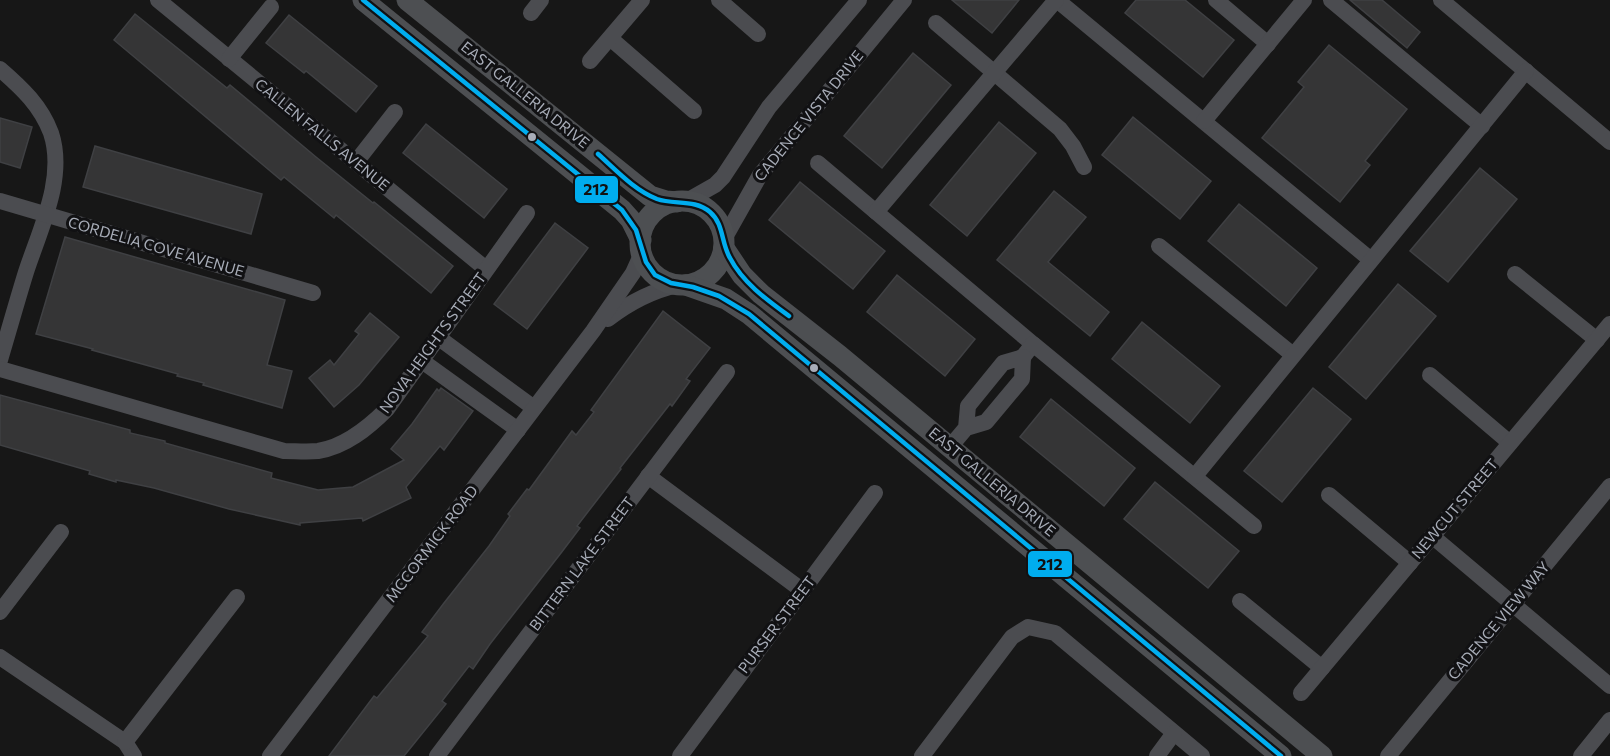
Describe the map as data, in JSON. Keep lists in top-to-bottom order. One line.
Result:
{"streets":{"main road":["EAST GALLERIA DRIVE"],"street":["CADENCE VISTA DRIVE","CALLEN FALLS AVENUE","CORDELIA COVE AVENUE","NOVA HEIGHTS STREET","NEWCUT STREET","MCCORMICK ROAD","BITTERN LAKE STREET","CADENCE VIEW WAY","PURSER STREET"]},"crossings":[["EAST GALLERIA DRIVE","CADENCE VISTA DRIVE"],["EAST GALLERIA DRIVE","MCCORMICK ROAD"],["CADENCE VISTA DRIVE","MCCORMICK ROAD"],["CALLEN FALLS AVENUE","NOVA HEIGHTS STREET"]],"lines":["transit line 212"]}
